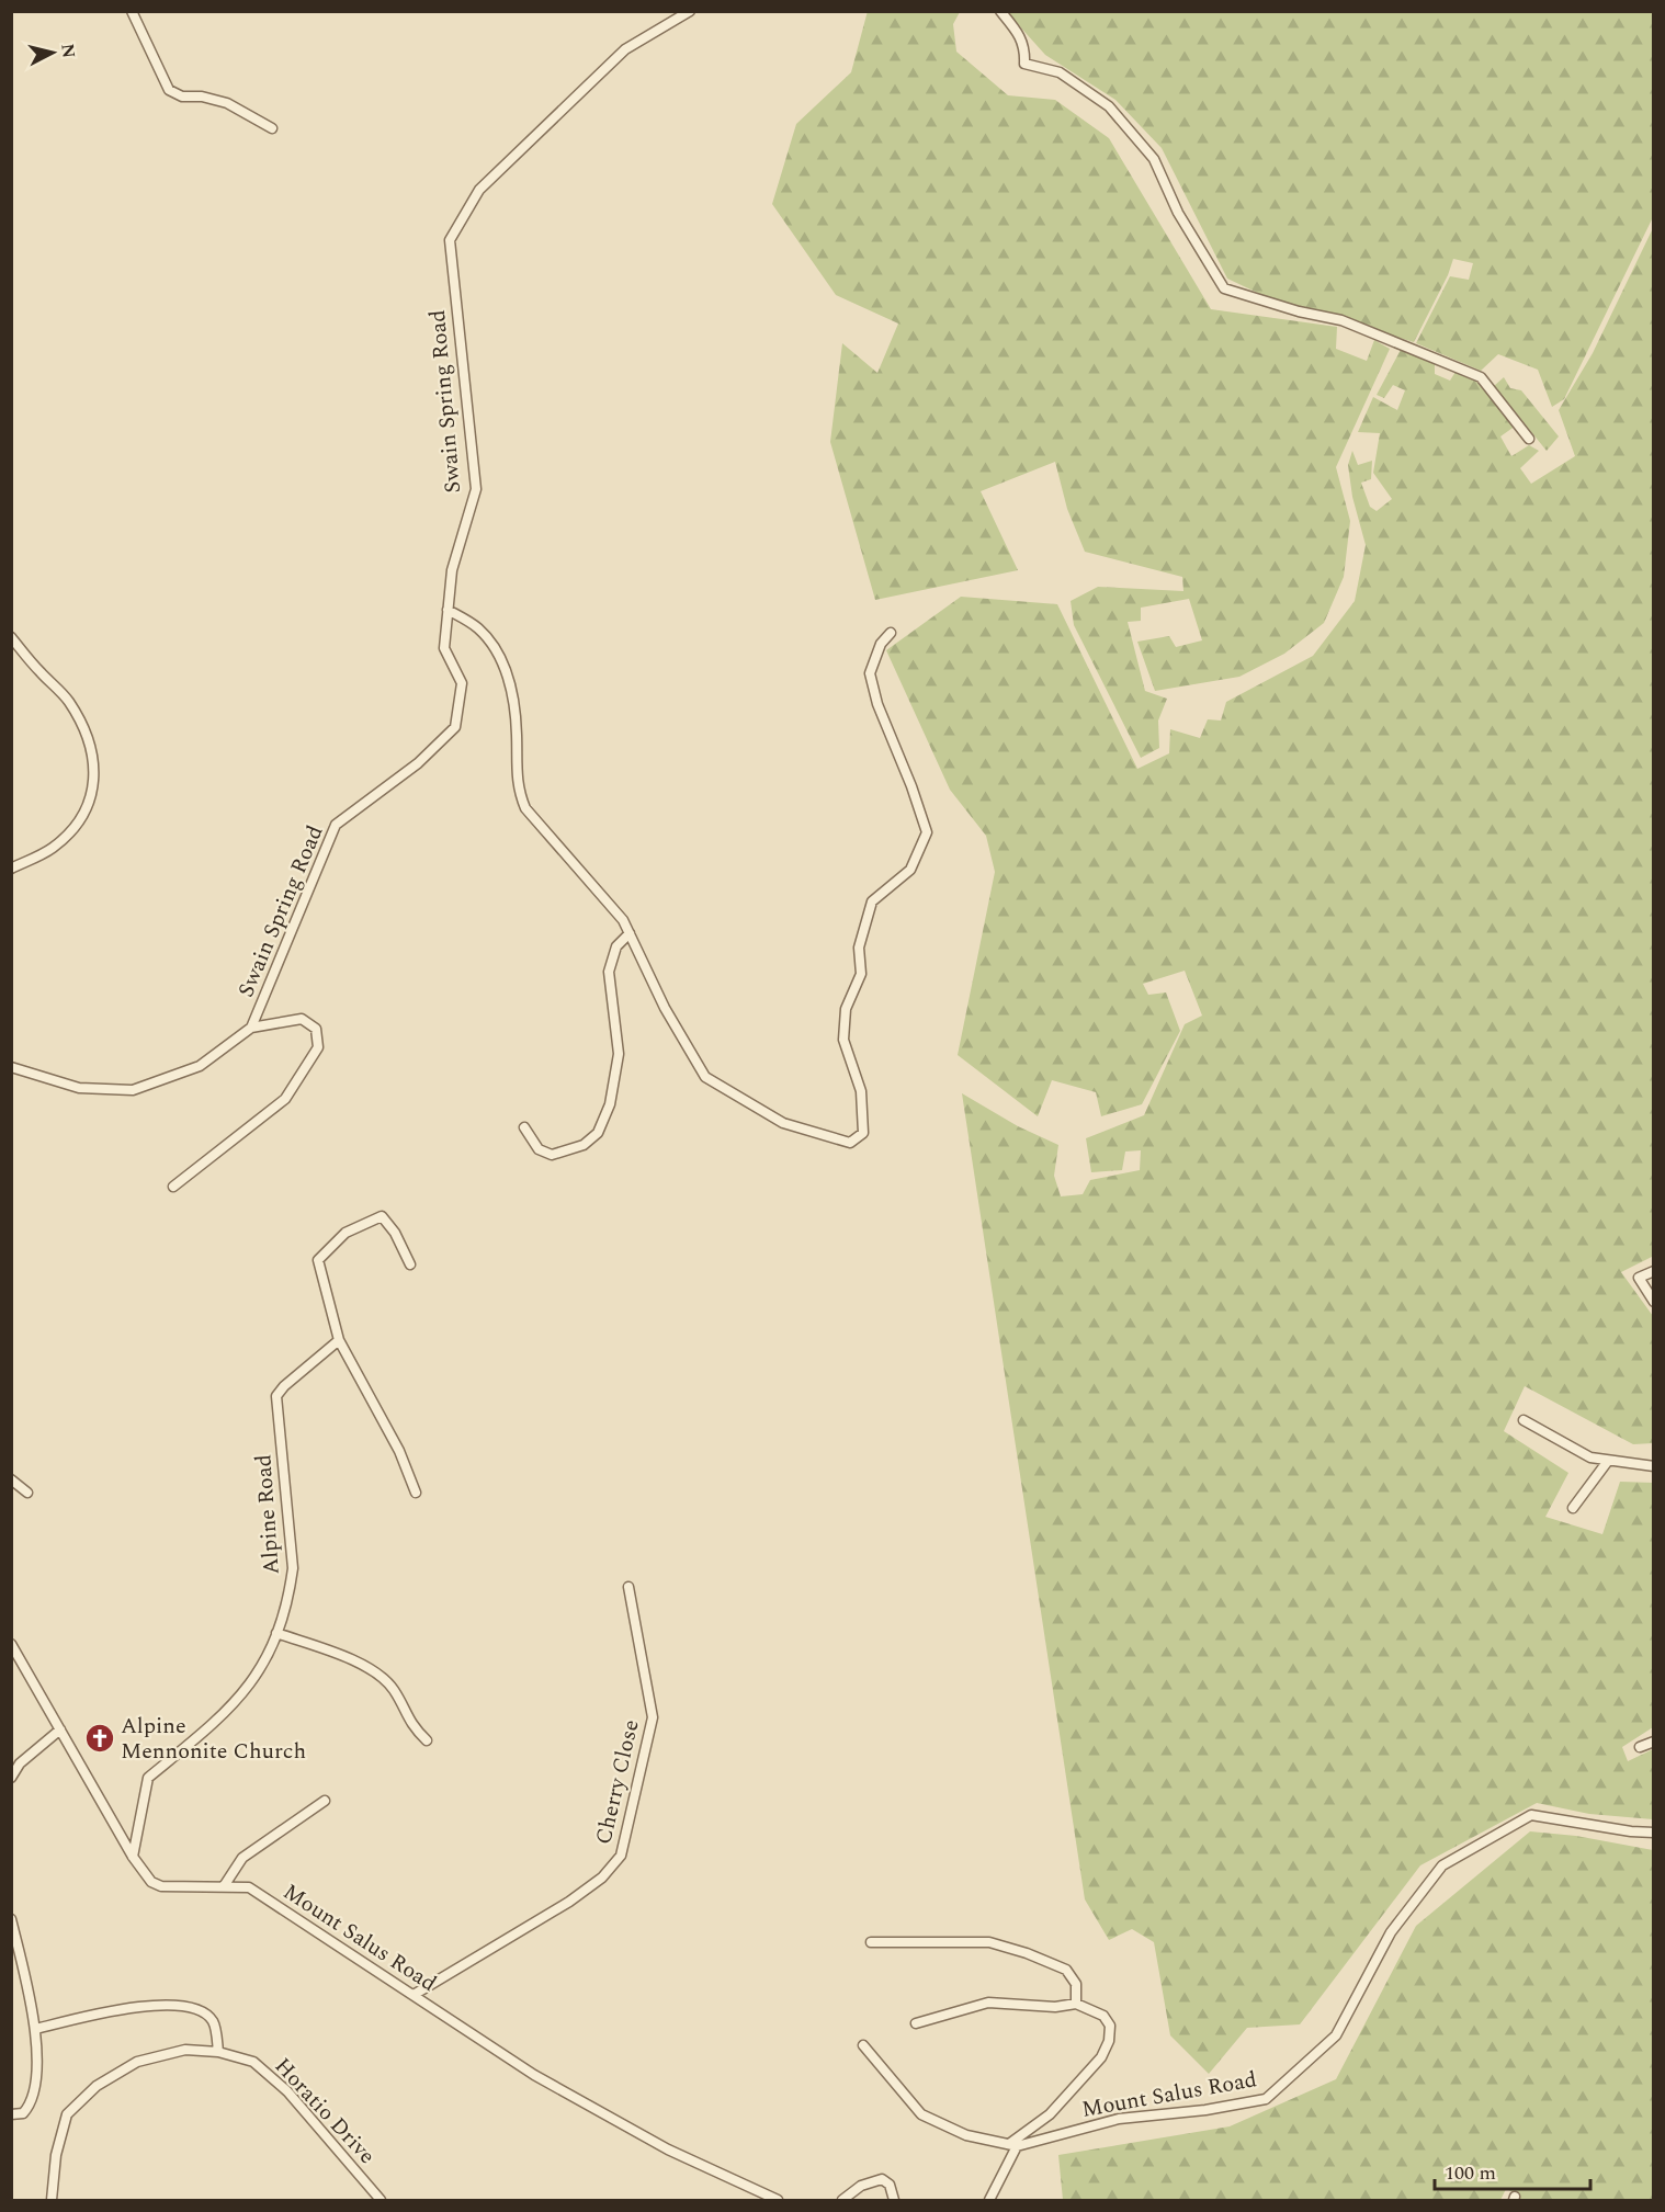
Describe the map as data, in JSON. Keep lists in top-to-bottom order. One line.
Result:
{"streets":{"street":["Swain Spring Road","Alpine Road","Cherry Close","Mount Salus Road","Horatio Drive"]},"crossings":[["Alpine Road","Mount Salus Road"],["Cherry Close","Mount Salus Road"]],"places":{"church":["Alpine Mennonite Church"]},"scale_bar":"100 m","north":"right"}
